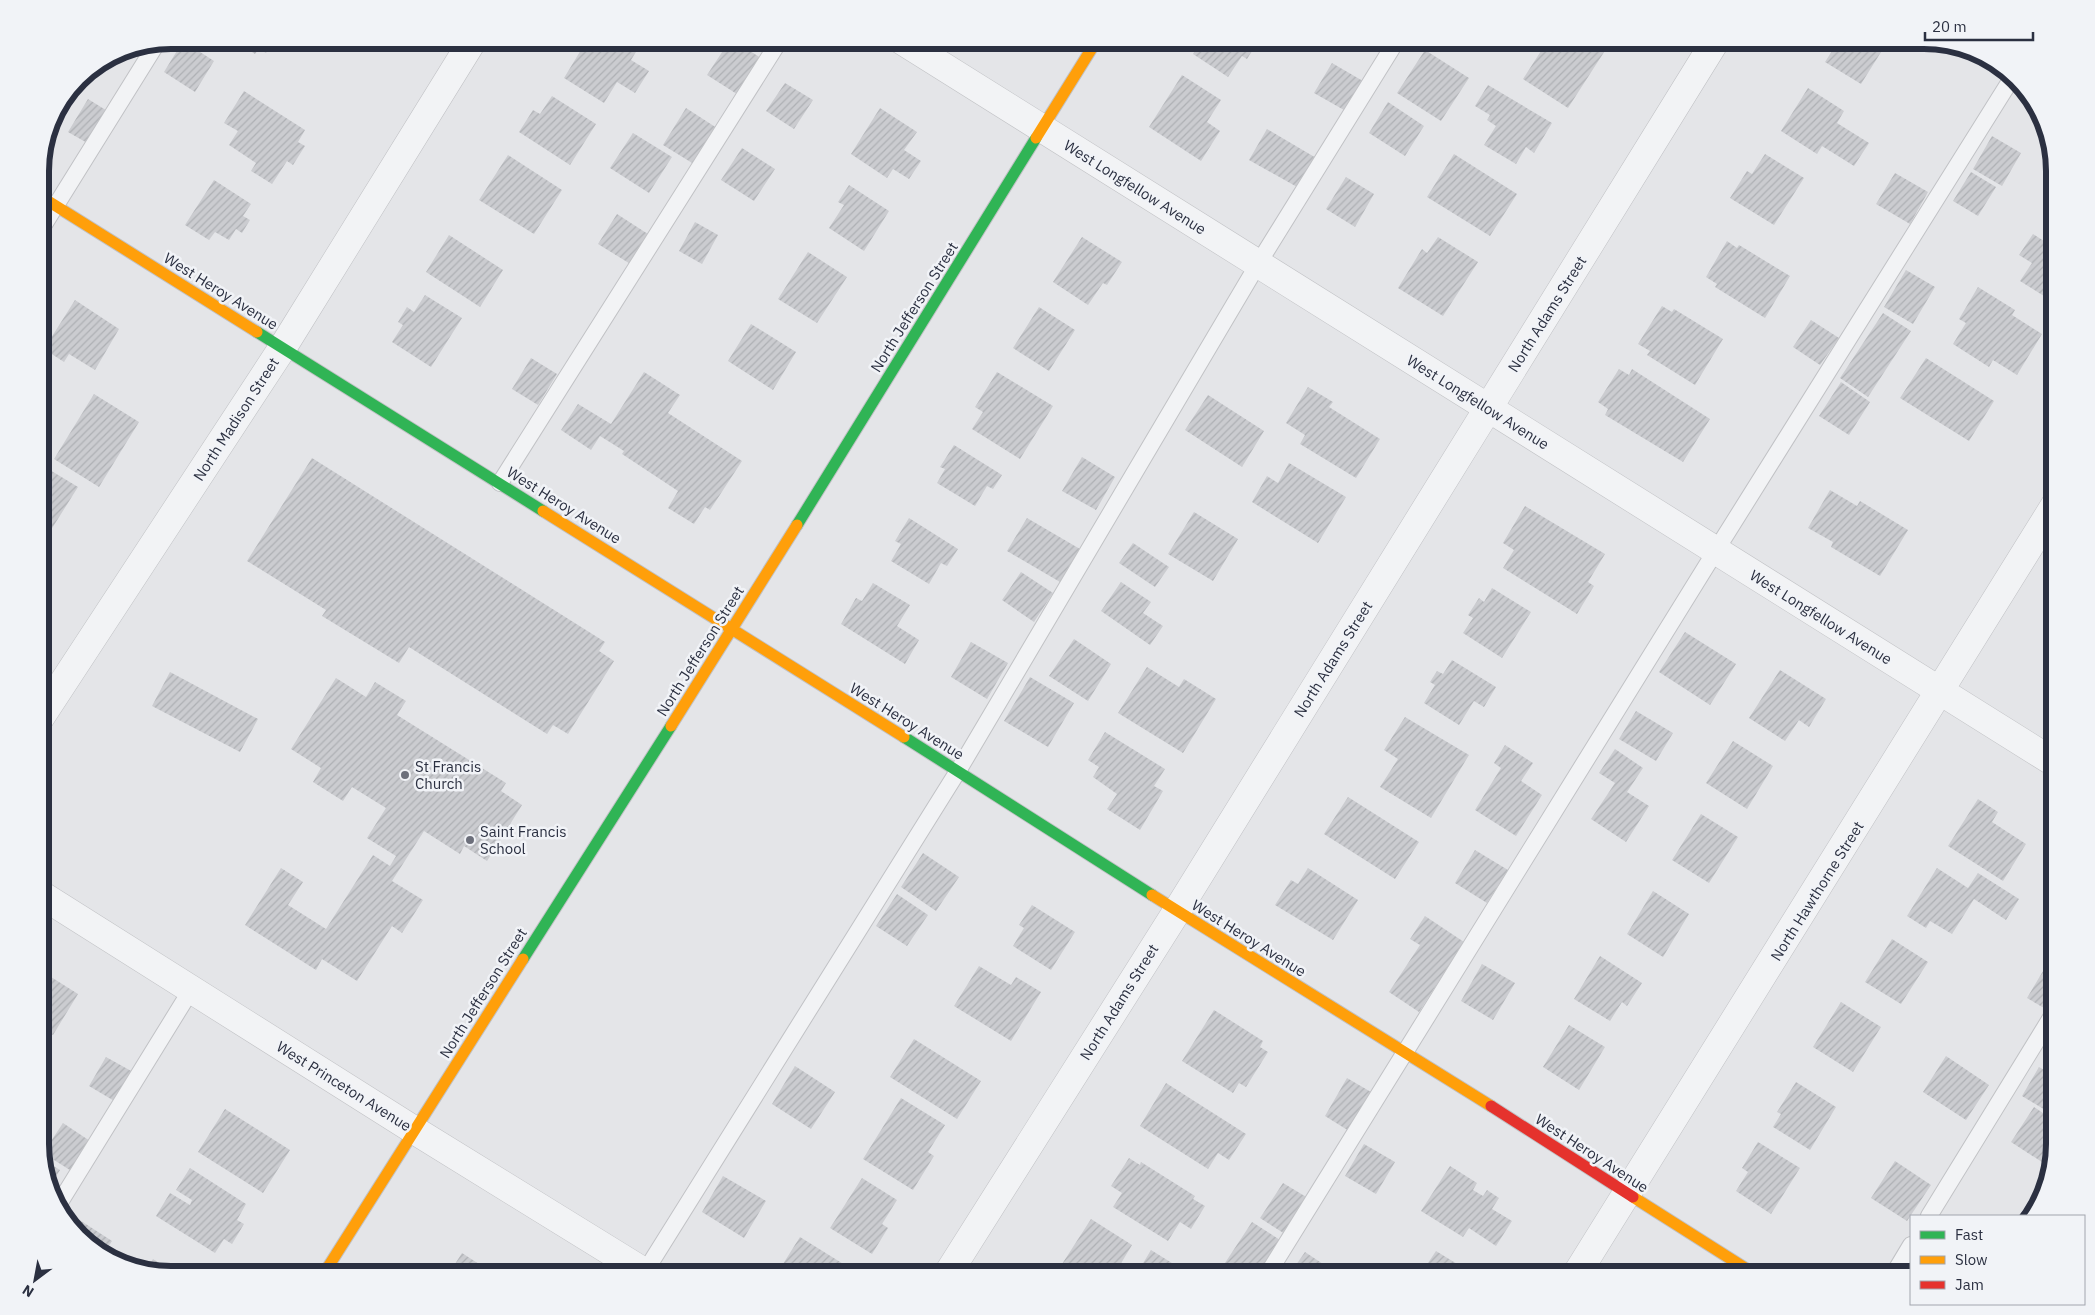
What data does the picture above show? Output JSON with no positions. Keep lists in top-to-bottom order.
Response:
{
  "streets": {
    "street": [
      "West Longfellow Avenue",
      "West Heroy Avenue",
      "North Jefferson Street",
      "North Adams Street",
      "North Madison Street",
      "North Hawthorne Street",
      "West Princeton Avenue"
    ]
  },
  "crossings": [
    ["West Longfellow Avenue", "North Jefferson Street"],
    ["West Longfellow Avenue", "North Adams Street"],
    ["West Longfellow Avenue", "North Hawthorne Street"],
    ["West Heroy Avenue", "North Jefferson Street"],
    ["West Heroy Avenue", "North Adams Street"],
    ["West Heroy Avenue", "North Madison Street"],
    ["West Heroy Avenue", "North Hawthorne Street"],
    ["North Jefferson Street", "West Princeton Avenue"]
  ],
  "places": ["St Francis Church", "Saint Francis School"],
  "legend": ["Fast", "Slow", "Jam"],
  "scale_bar": "20 m",
  "north": "bottom left"
}
